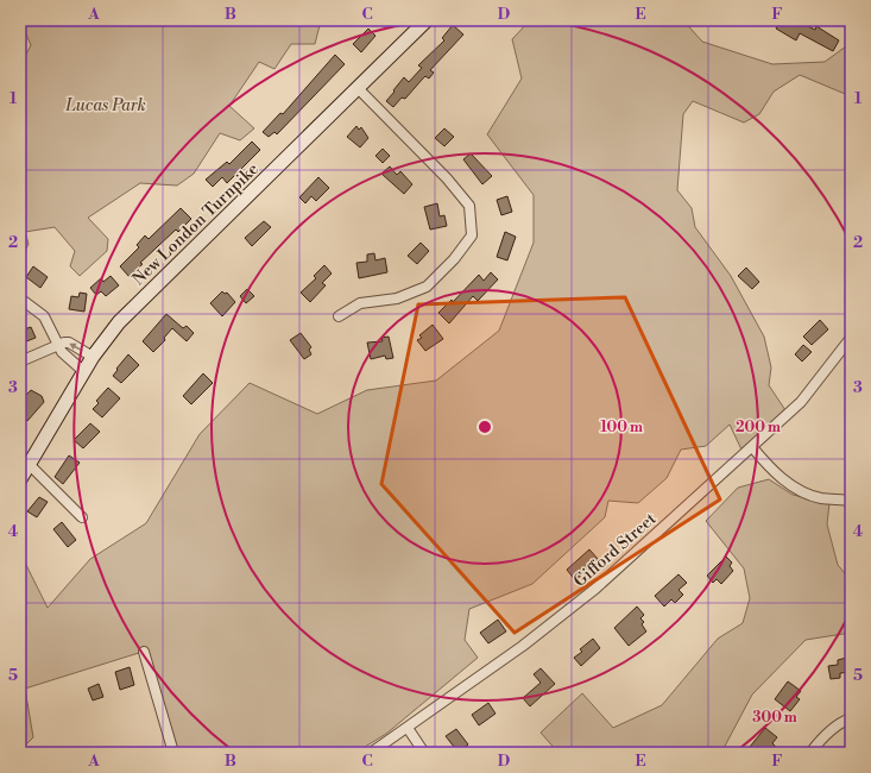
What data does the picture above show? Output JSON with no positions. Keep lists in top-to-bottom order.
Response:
{
  "streets": {
    "main road": ["New London Turnpike"],
    "street": ["Gifford Street"]
  },
  "parks": ["Lucas Park"],
  "grid": {
    "columns": [
      "A",
      "B",
      "C",
      "D",
      "E",
      "F"
    ],
    "rows": [
      "1",
      "2",
      "3",
      "4",
      "5"
    ]
  },
  "rings": ["100 m", "200 m", "300 m"]
}
